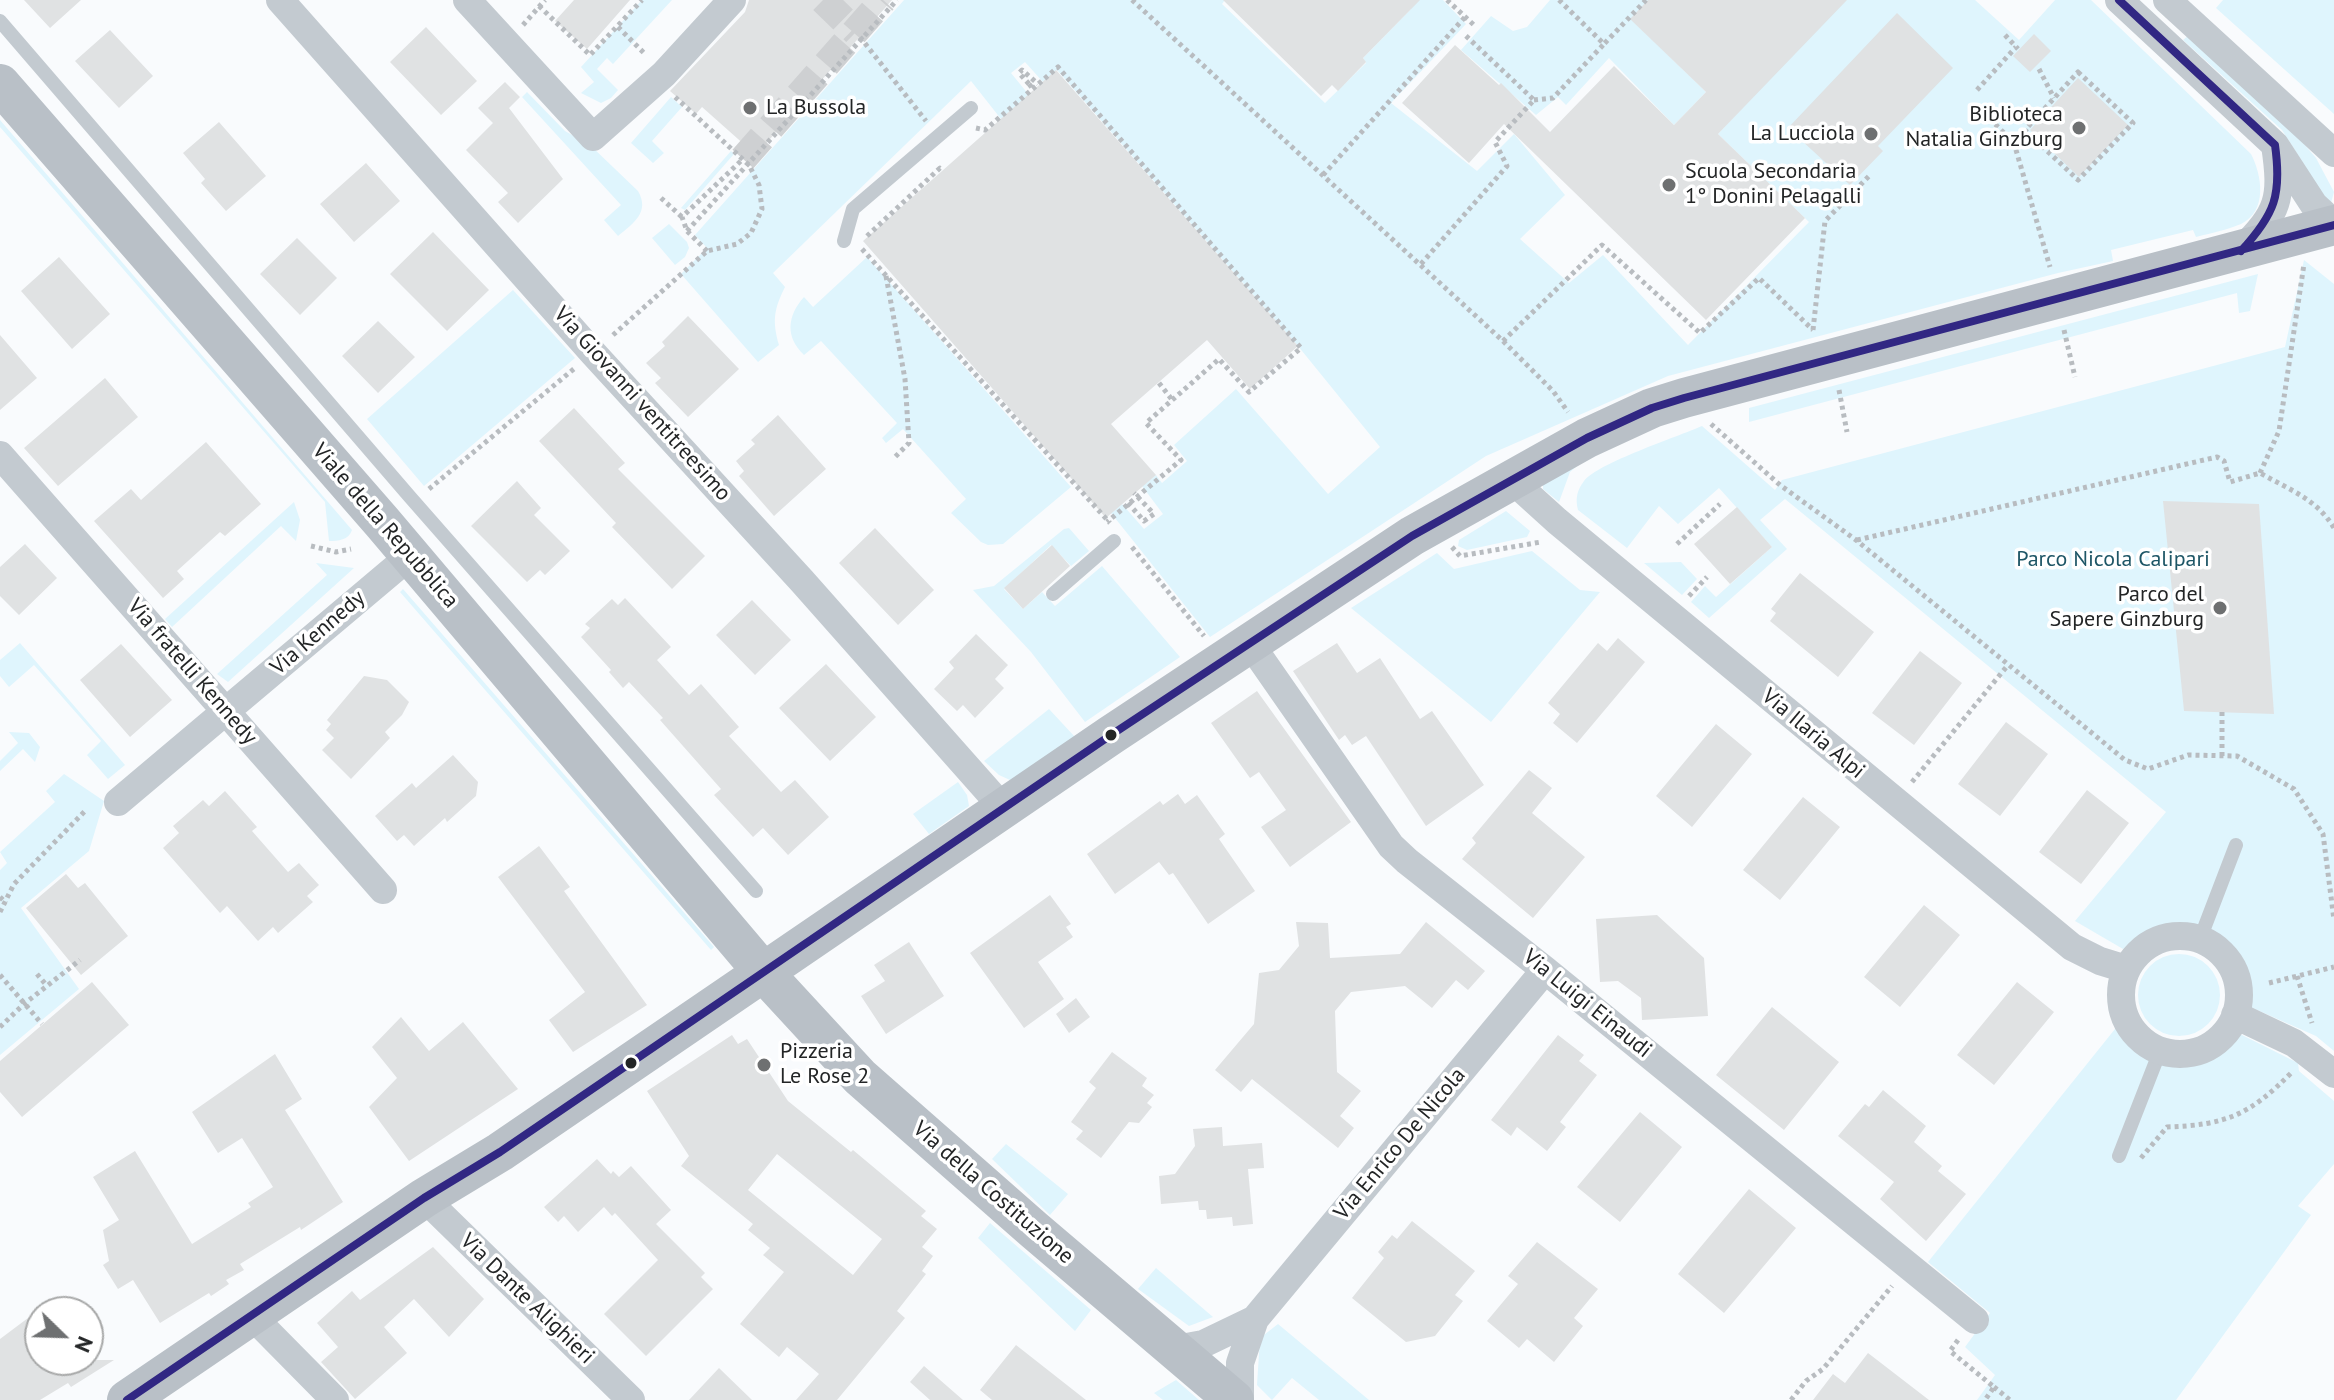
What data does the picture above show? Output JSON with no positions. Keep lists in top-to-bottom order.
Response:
{
  "streets": {
    "street": [
      "Via Giovanni ventitreesimo",
      "Viale della Repubblica",
      "Via Kennedy",
      "Via fratelli Kennedy",
      "Via Ilaria Alpi",
      "Via Luigi Einaudi",
      "Via Enrico De Nicola",
      "Via della Costituzione",
      "Via Dante Alighieri"
    ]
  },
  "crossings": [
    ["Viale della Repubblica", "Via Kennedy"],
    ["Viale della Repubblica", "Via della Costituzione"],
    ["Via Kennedy", "Via fratelli Kennedy"],
    ["Via Luigi Einaudi", "Via Enrico De Nicola"],
    ["Via Enrico De Nicola", "Via della Costituzione"]
  ],
  "parks": ["Parco Nicola Calipari"],
  "places": [
    "La Bussola",
    "Biblioteca Natalia Ginzburg",
    "La Lucciola",
    "Scuola Secondaria 1° Donini Pelagalli",
    "Parco del Sapere Ginzburg",
    "Pizzeria Le Rose 2"
  ],
  "north": "bottom right"
}
